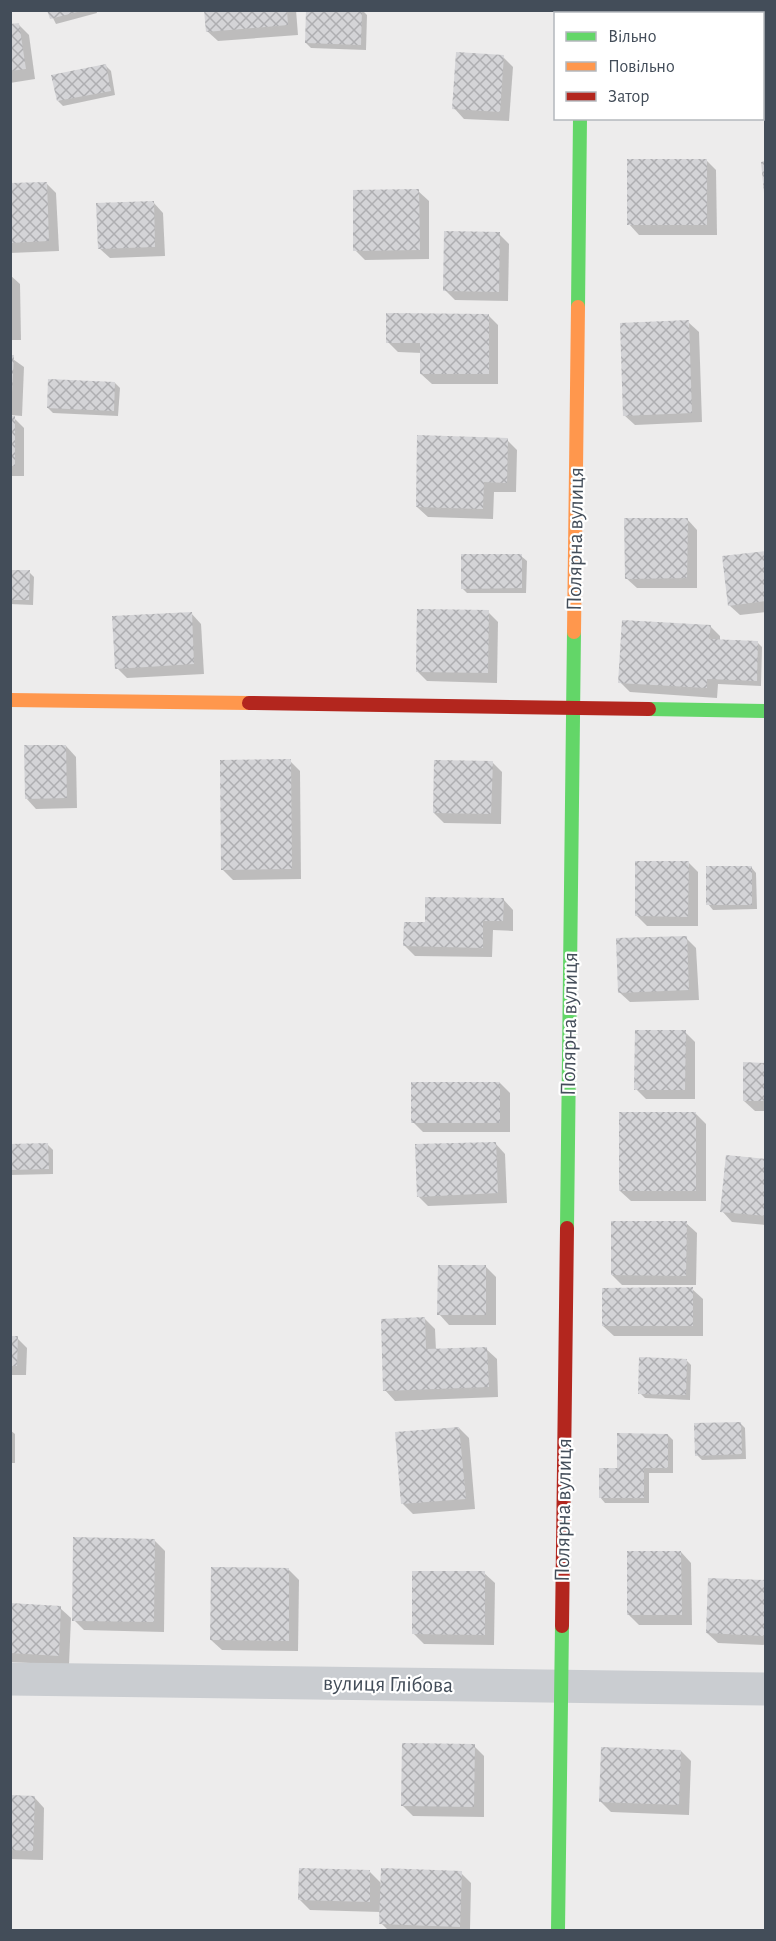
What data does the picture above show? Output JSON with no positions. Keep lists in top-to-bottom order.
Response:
{
  "streets": {
    "street": ["Полярна вулиця", "вулиця Глібова"]
  },
  "crossings": [
    ["Полярна вулиця", "вулиця Глібова"]
  ],
  "legend": ["Вільно", "Повільно", "Затор"]
}
